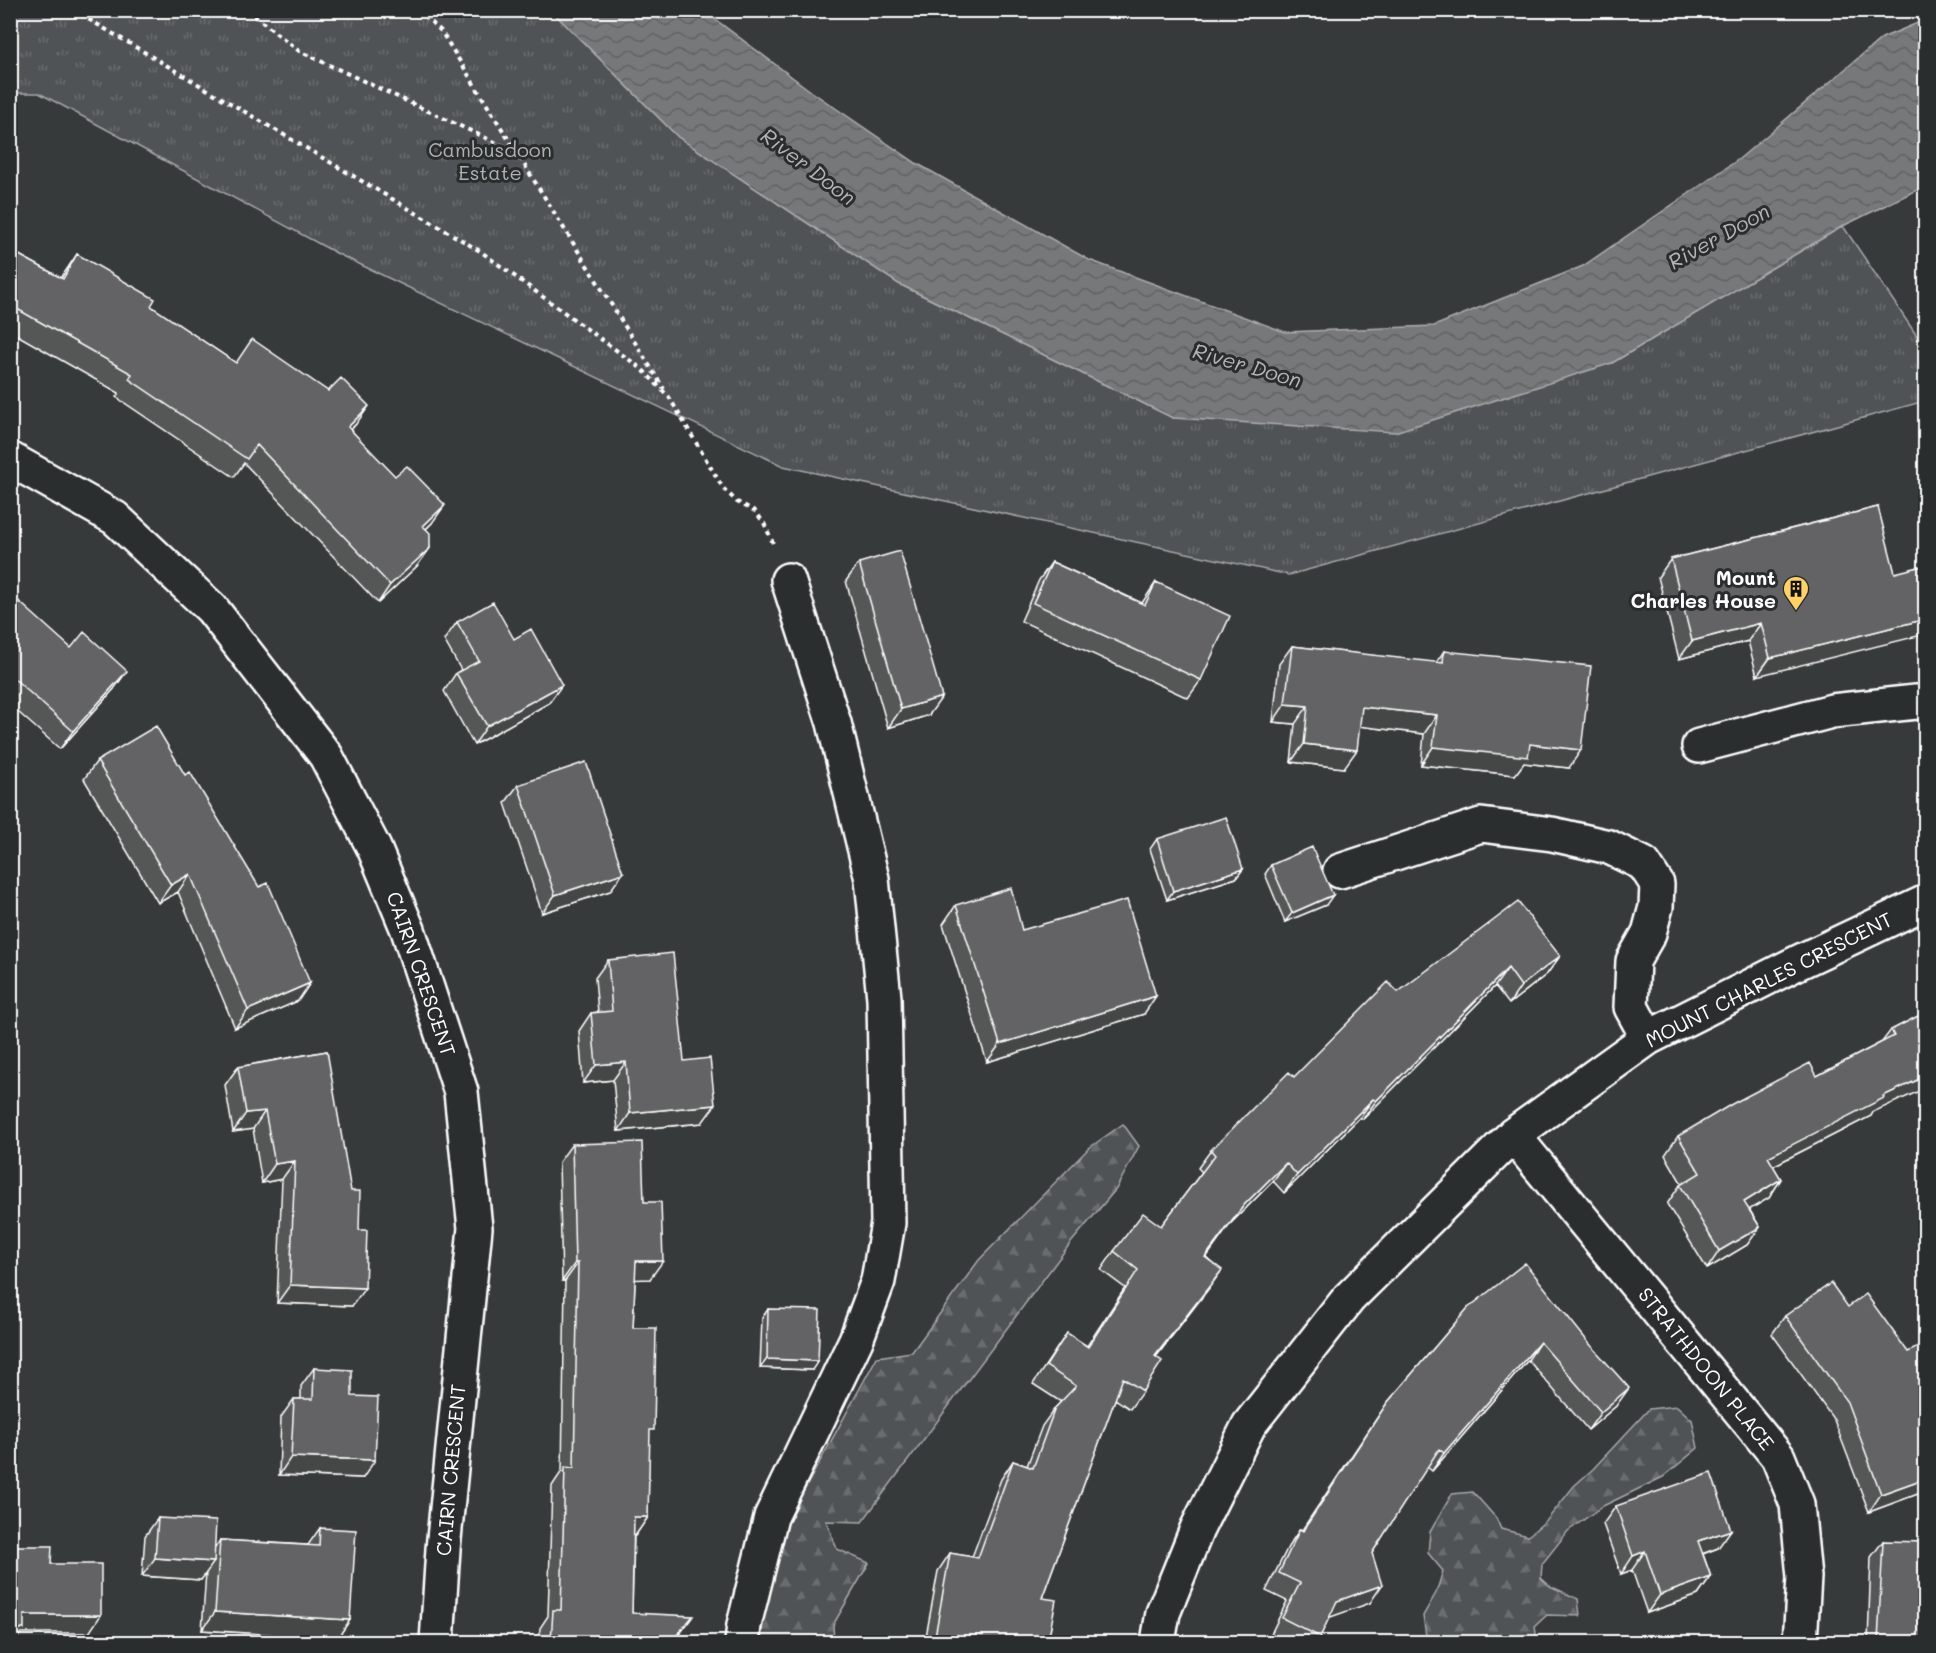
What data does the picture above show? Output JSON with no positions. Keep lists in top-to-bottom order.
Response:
{
  "streets": {
    "street": ["CAIRN CRESCENT", "MOUNT CHARLES CRESCENT", "STRATHDOON PLACE"]
  },
  "crossings": [
    ["MOUNT CHARLES CRESCENT", "STRATHDOON PLACE"]
  ],
  "water": ["River Doon"],
  "parks": ["Cambusdoon Estate"],
  "places": {
    "building": ["Mount Charles House"]
  }
}
